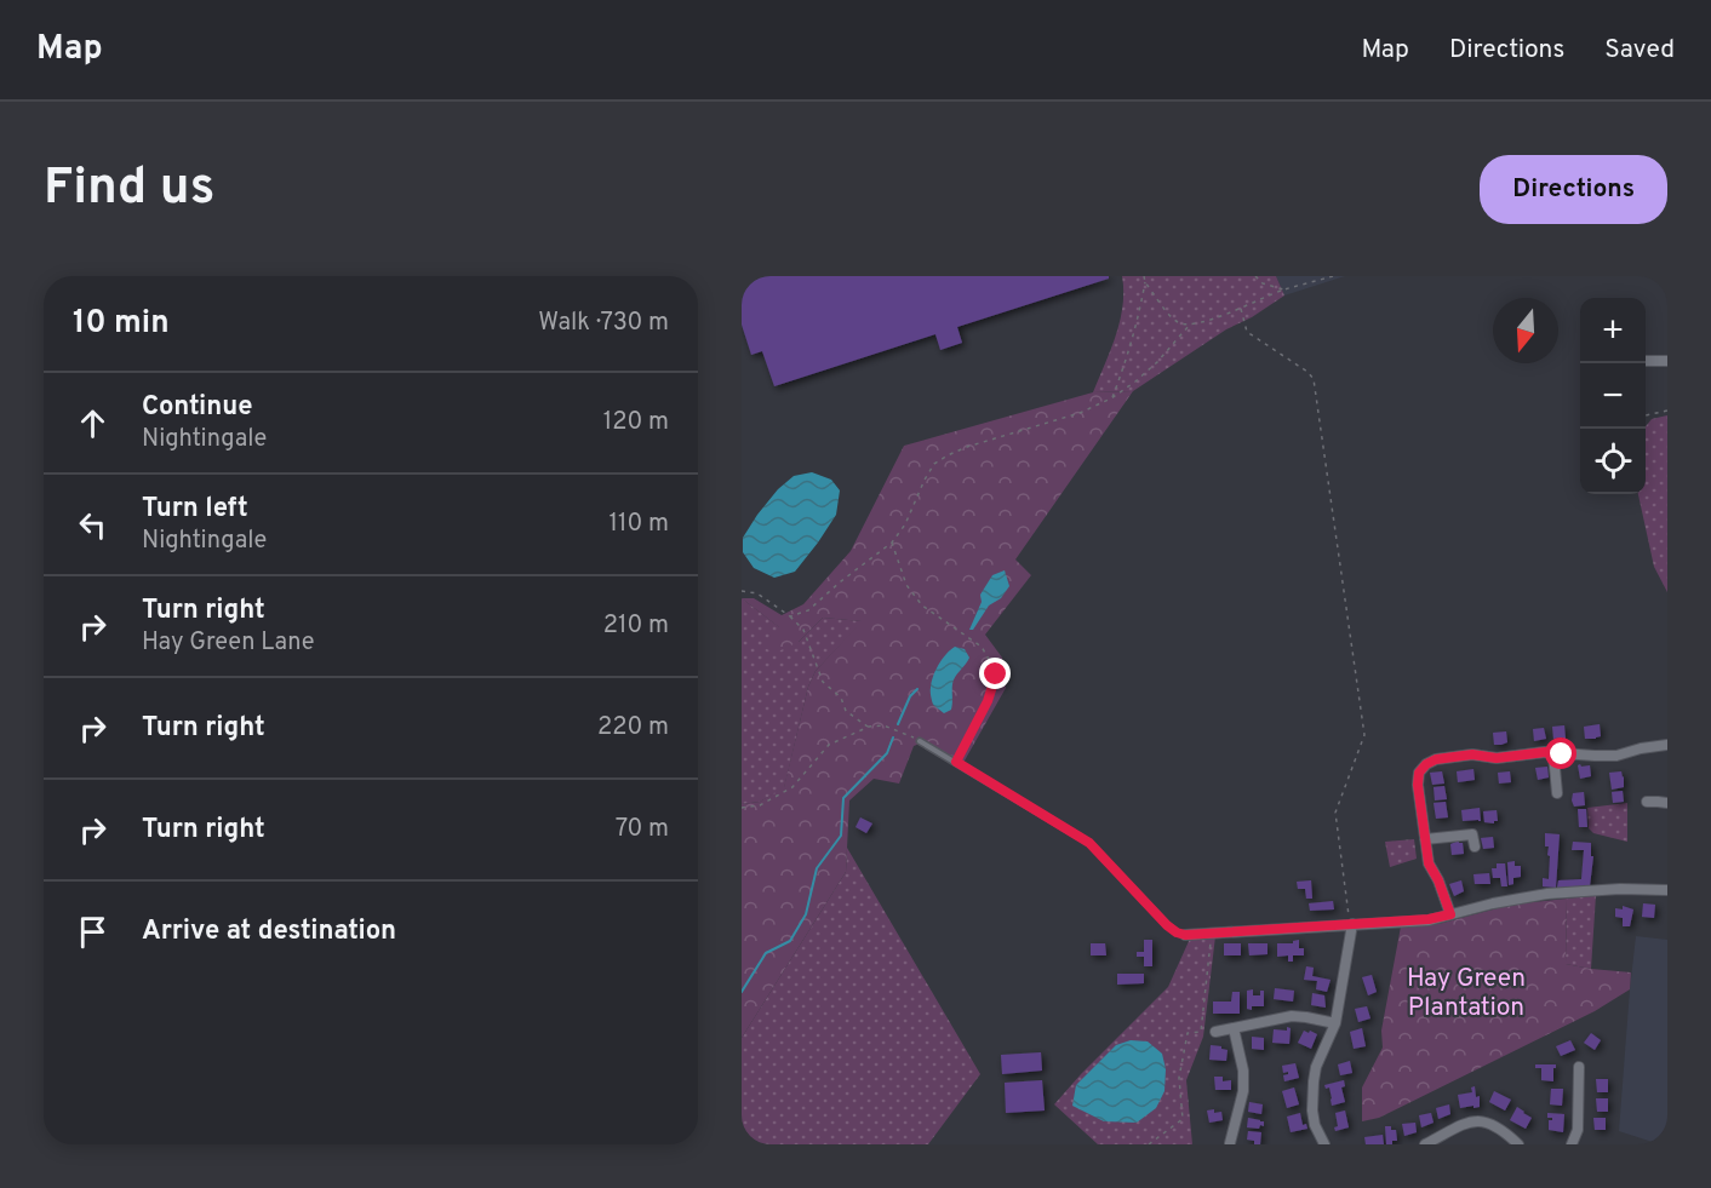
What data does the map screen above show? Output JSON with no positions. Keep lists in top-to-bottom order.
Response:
{
  "parks": ["Hay Green Plantation"],
  "north": "bottom",
  "page": {
    "header": "Map",
    "nav": ["Map", "Directions", "Saved"],
    "buttons": "Directions",
    "title": "Find us",
    "heading": ["10 min", "Walk · 730 m"],
    "map_buttons": ["+", "−"],
    "list": [
      ["Continue", "Nightingale", "120 m"],
      ["Turn left", "Nightingale", "110 m"],
      ["Turn right", "Hay Green Lane", "210 m"],
      ["Turn right", "220 m"],
      ["Turn right", "70 m"],
      "Arrive at destination"
    ]
  }
}
